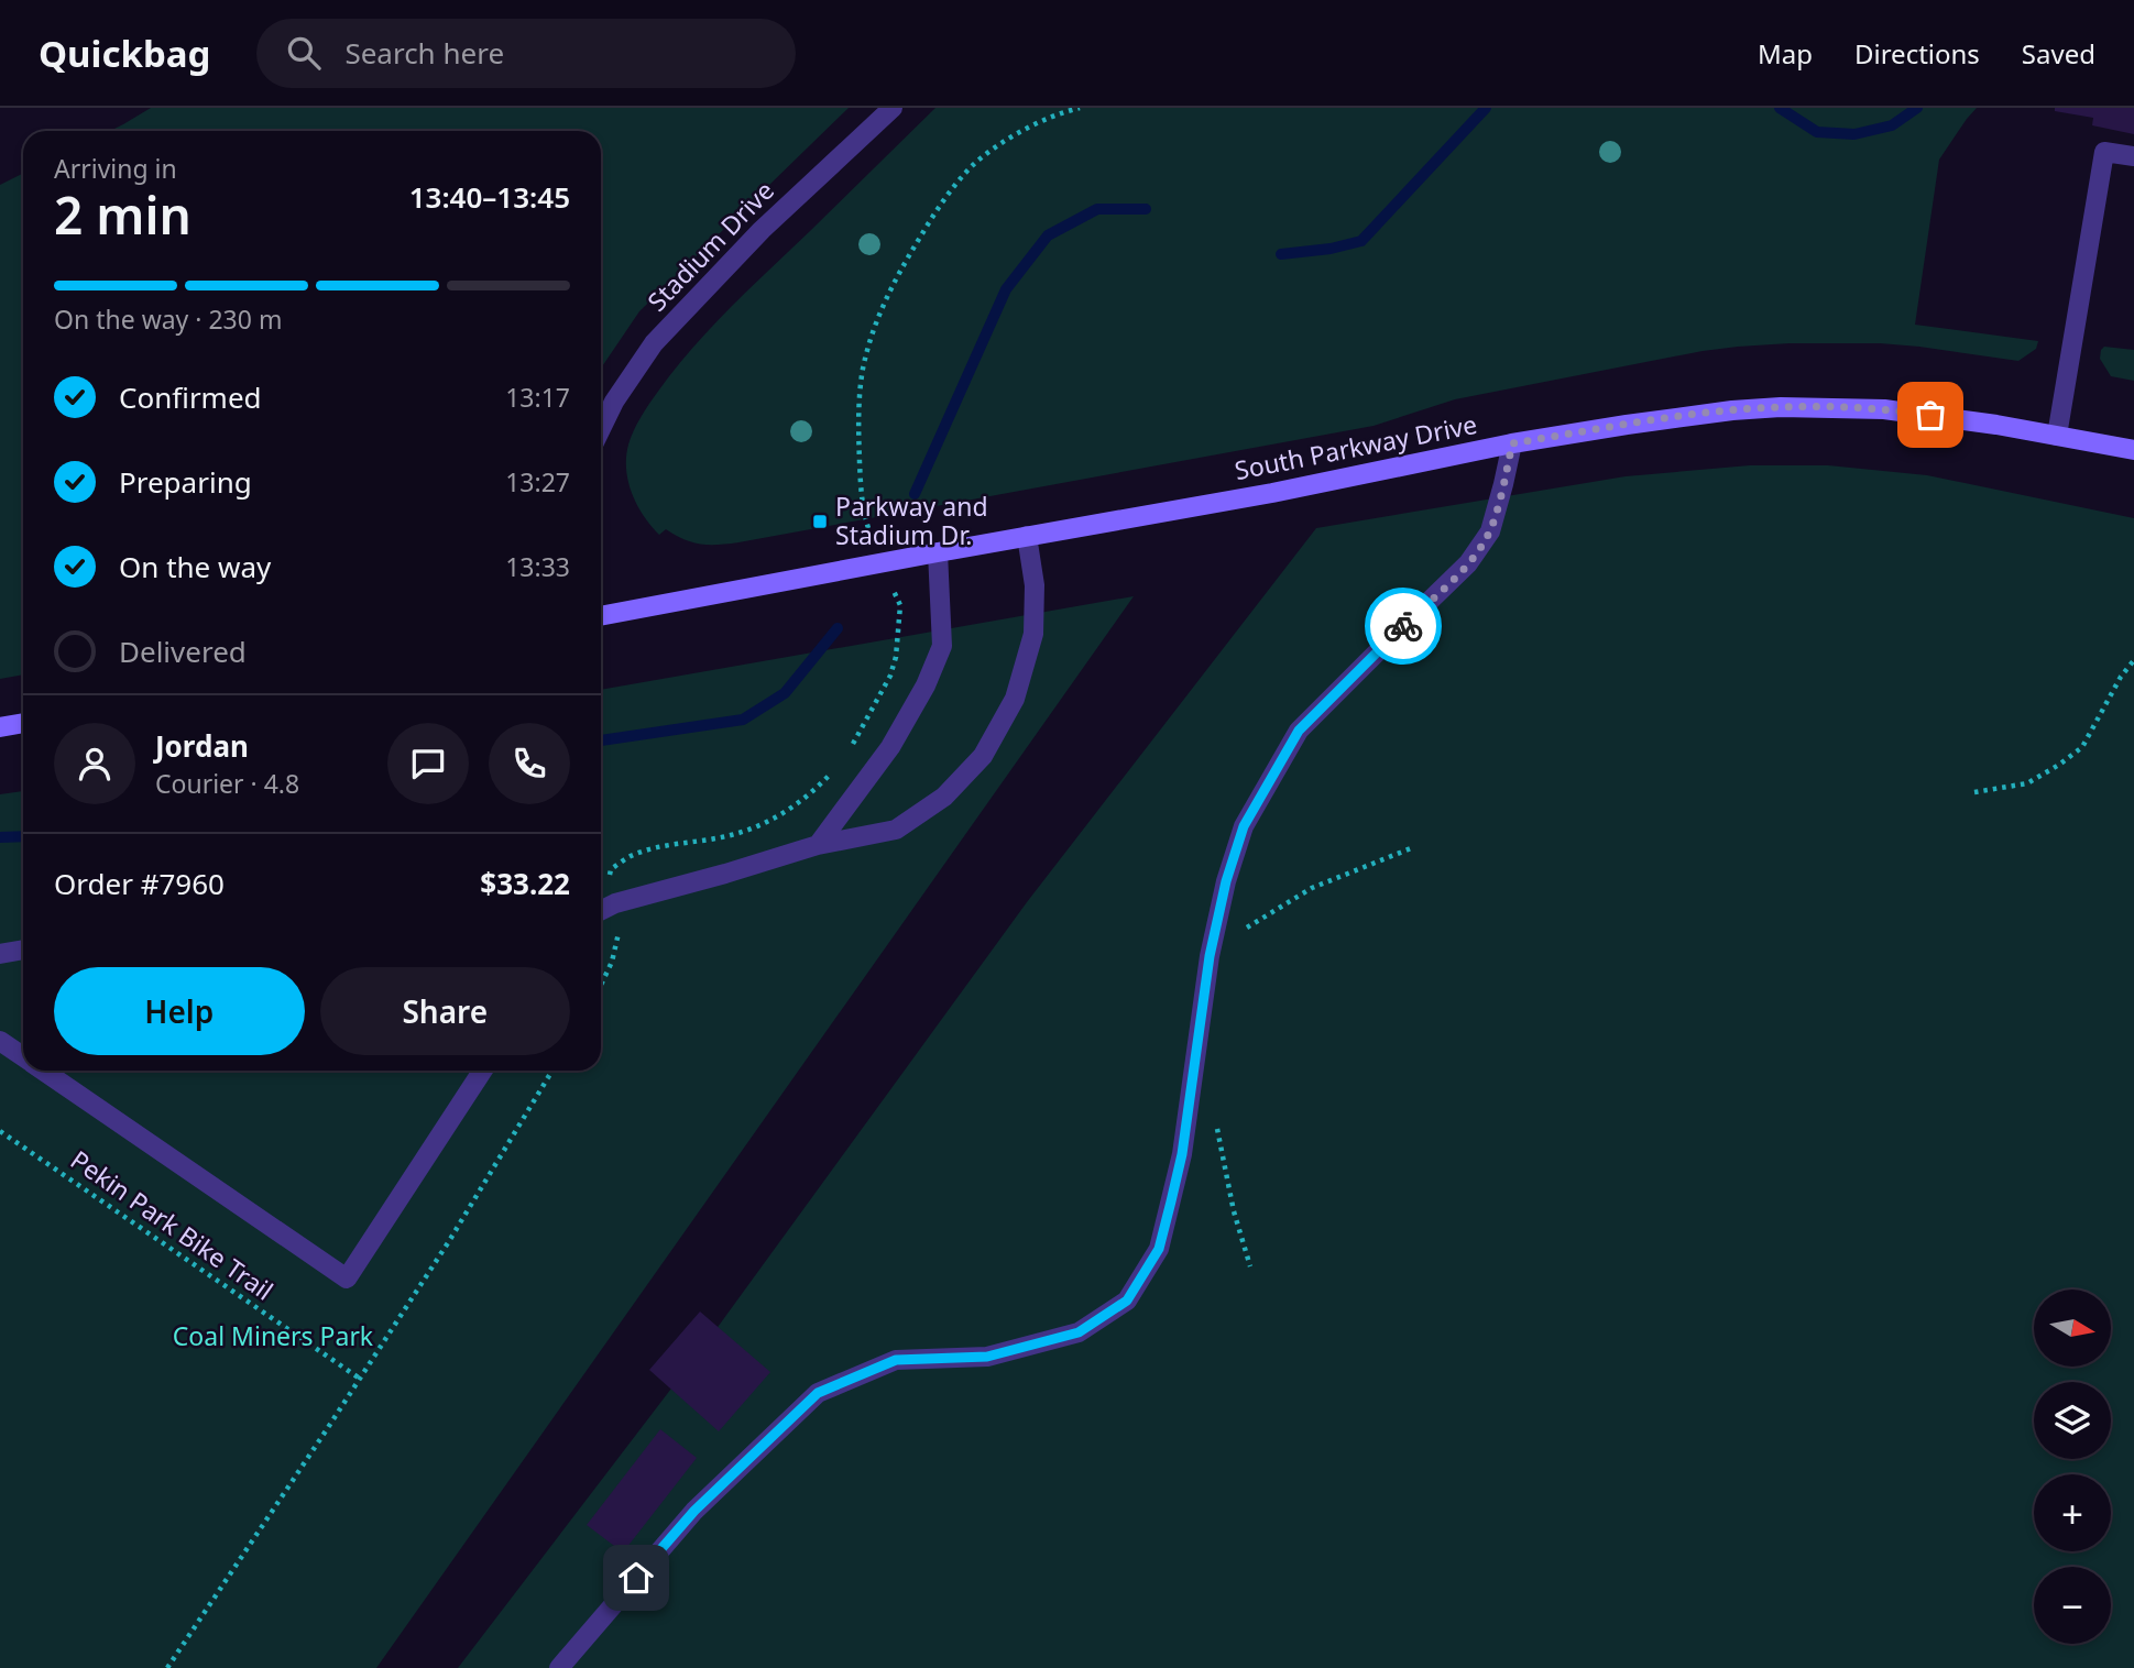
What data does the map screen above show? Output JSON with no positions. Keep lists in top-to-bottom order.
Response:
{
  "streets": {
    "main road": ["South Parkway Drive"],
    "street": ["Stadium Drive"],
    "path": ["Pekin Park Bike Trail"]
  },
  "parks": ["Coal Miners Park"],
  "places": {
    "transit": ["Parkway and Stadium Dr."]
  },
  "north": "right",
  "page": {
    "header": "Quickbag",
    "search": "Search here",
    "nav": ["Map", "Directions", "Saved"],
    "heading": ["2 min", "Arriving in", "13:40–13:45"],
    "panel": [
      "Jordan",
      "Courier · 4.8",
      "Order #7960",
      "$33.22"
    ],
    "bar": "On the way · 230 m",
    "list": [
      ["Confirmed", "13:17"],
      ["Preparing", "13:27"],
      ["On the way", "13:33"],
      "Delivered"
    ],
    "buttons": ["Help", "Share"],
    "map_buttons": ["+", "−"]
  }
}
